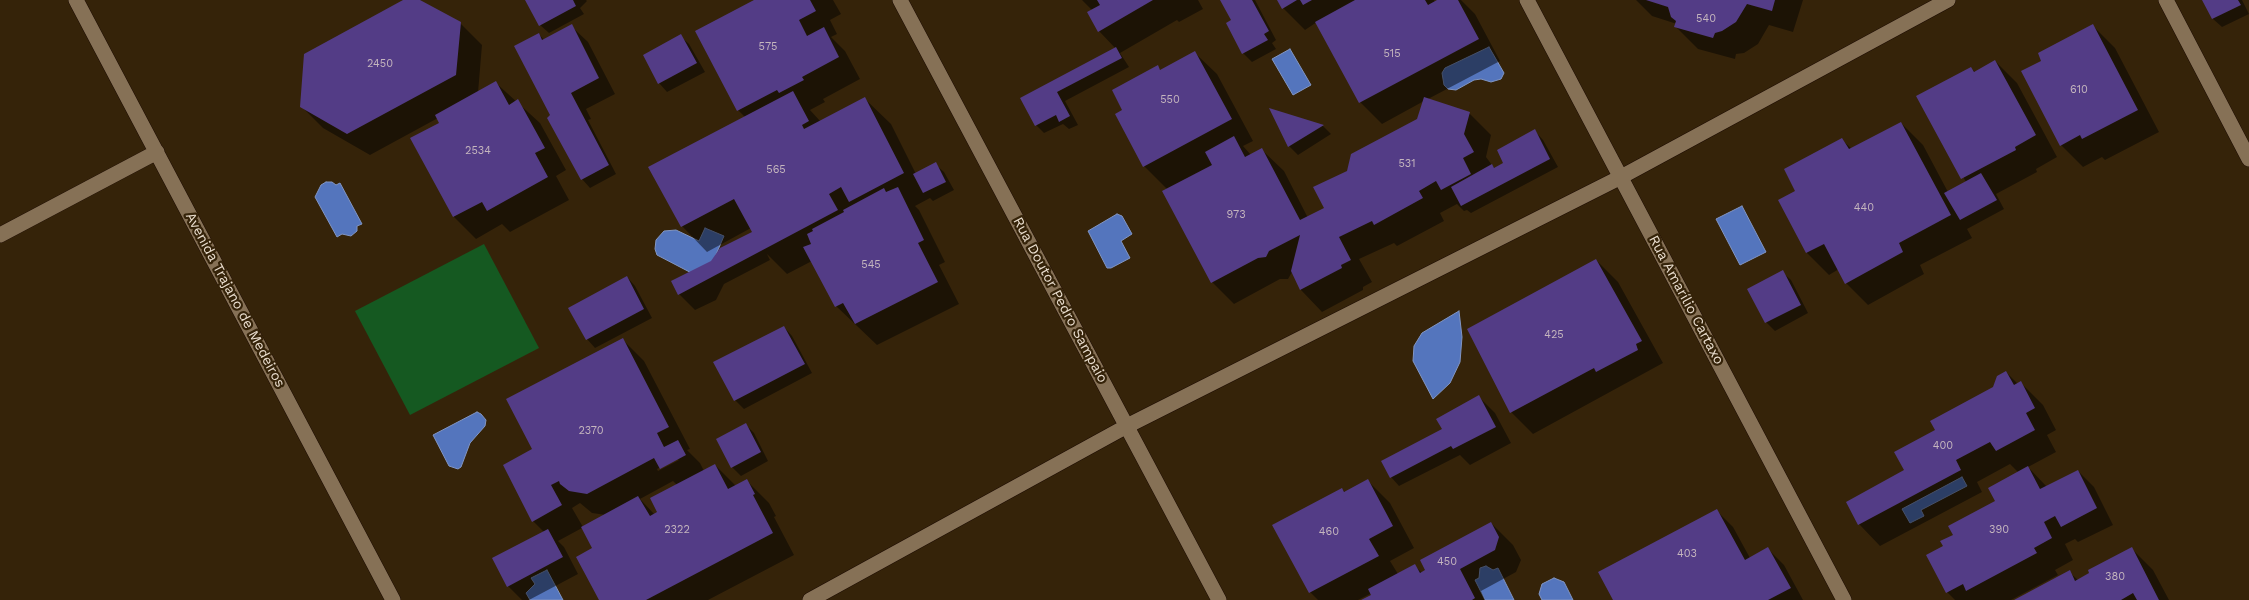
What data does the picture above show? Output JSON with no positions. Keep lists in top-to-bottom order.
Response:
{
  "streets": {
    "street": ["Avenida Trajano de Medeiros", "Rua Doutor Pedro Sampaio", "Rua Amarílio Cartaxo"]
  },
  "house_numbers": [
    "540",
    "575",
    "515",
    "2450",
    "610",
    "550",
    "2534",
    "531",
    "565",
    "440",
    "973",
    "545",
    "425",
    "2370",
    "400",
    "2322",
    "390",
    "460",
    "403",
    "450",
    "380"
  ]
}
